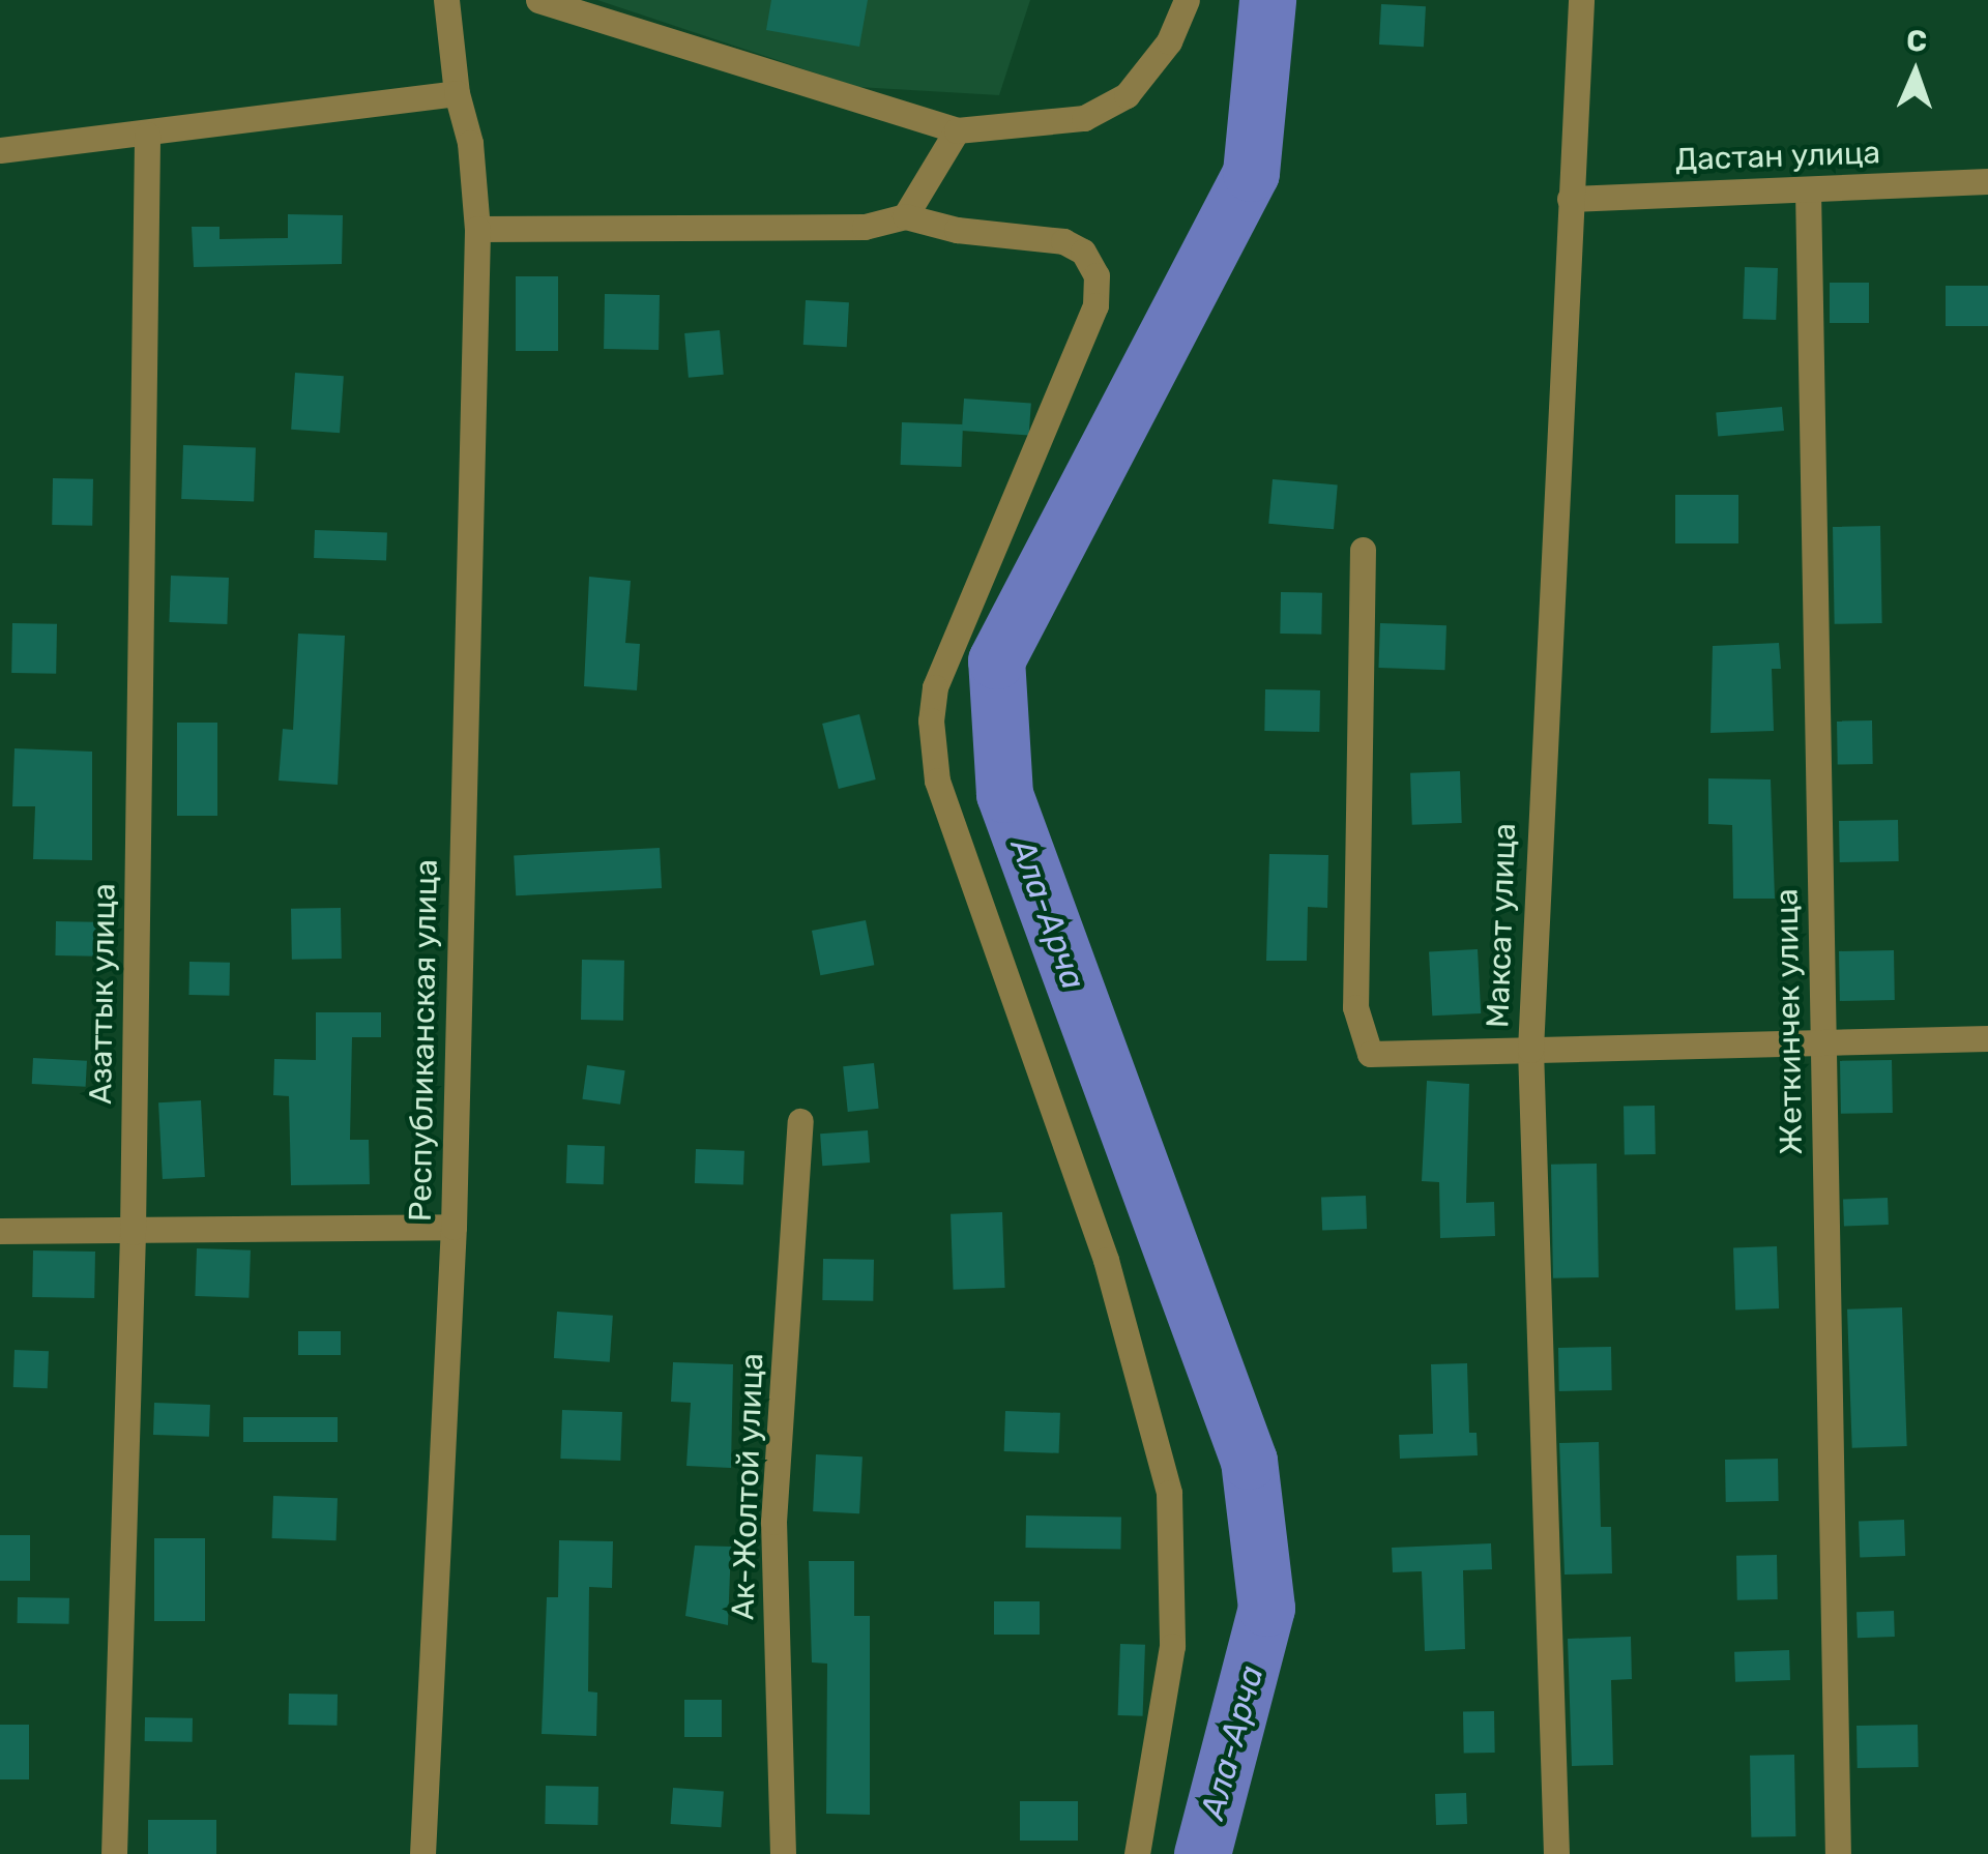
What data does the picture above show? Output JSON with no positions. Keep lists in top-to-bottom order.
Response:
{
  "streets": {
    "street": [
      "Дастан улица",
      "Максат улица",
      "Азаттык улица",
      "Жеткинчек улица",
      "Республиканская улица",
      "Ак-Жолтой улица"
    ]
  },
  "crossings": [
    ["Дастан улица", "Максат улица"],
    ["Дастан улица", "Жеткинчек улица"]
  ],
  "water": ["Ала-Арча"],
  "north": "top"
}
